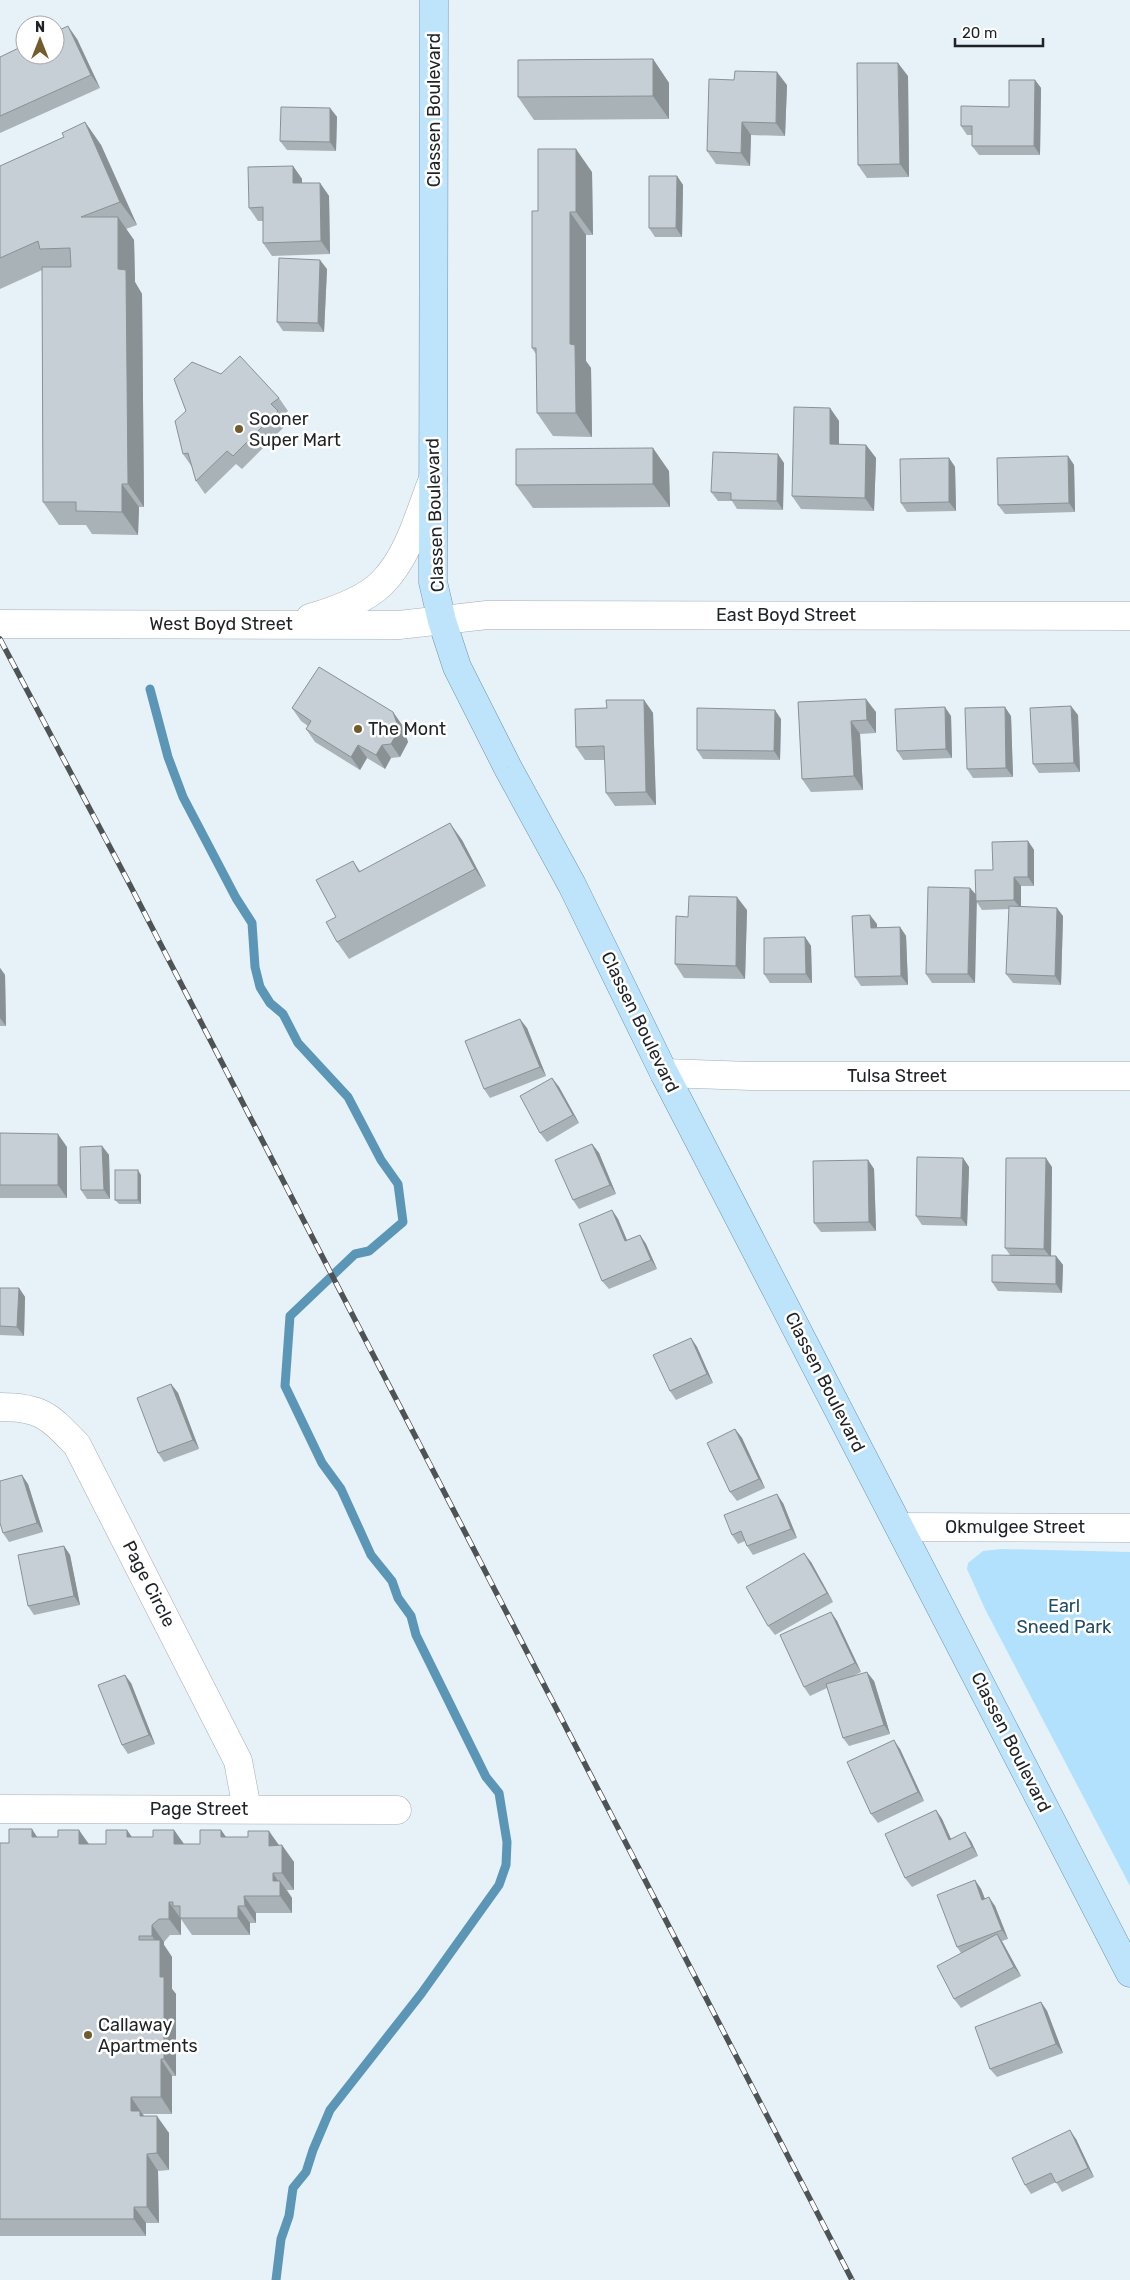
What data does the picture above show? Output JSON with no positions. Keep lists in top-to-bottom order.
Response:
{
  "streets": {
    "main road": ["Classen Boulevard"],
    "street": [
      "East Boyd Street",
      "West Boyd Street",
      "Tulsa Street",
      "Okmulgee Street",
      "Page Circle",
      "Page Street"
    ]
  },
  "crossings": [
    ["Classen Boulevard", "East Boyd Street"],
    ["Classen Boulevard", "West Boyd Street"],
    ["Classen Boulevard", "Tulsa Street"],
    ["Classen Boulevard", "Okmulgee Street"],
    ["East Boyd Street", "West Boyd Street"],
    ["Page Circle", "Page Street"]
  ],
  "parks": ["Earl Sneed Park"],
  "places": ["Sooner Super Mart", "The Mont", "Callaway Apartments"],
  "scale_bar": "20 m",
  "north": "top"
}
